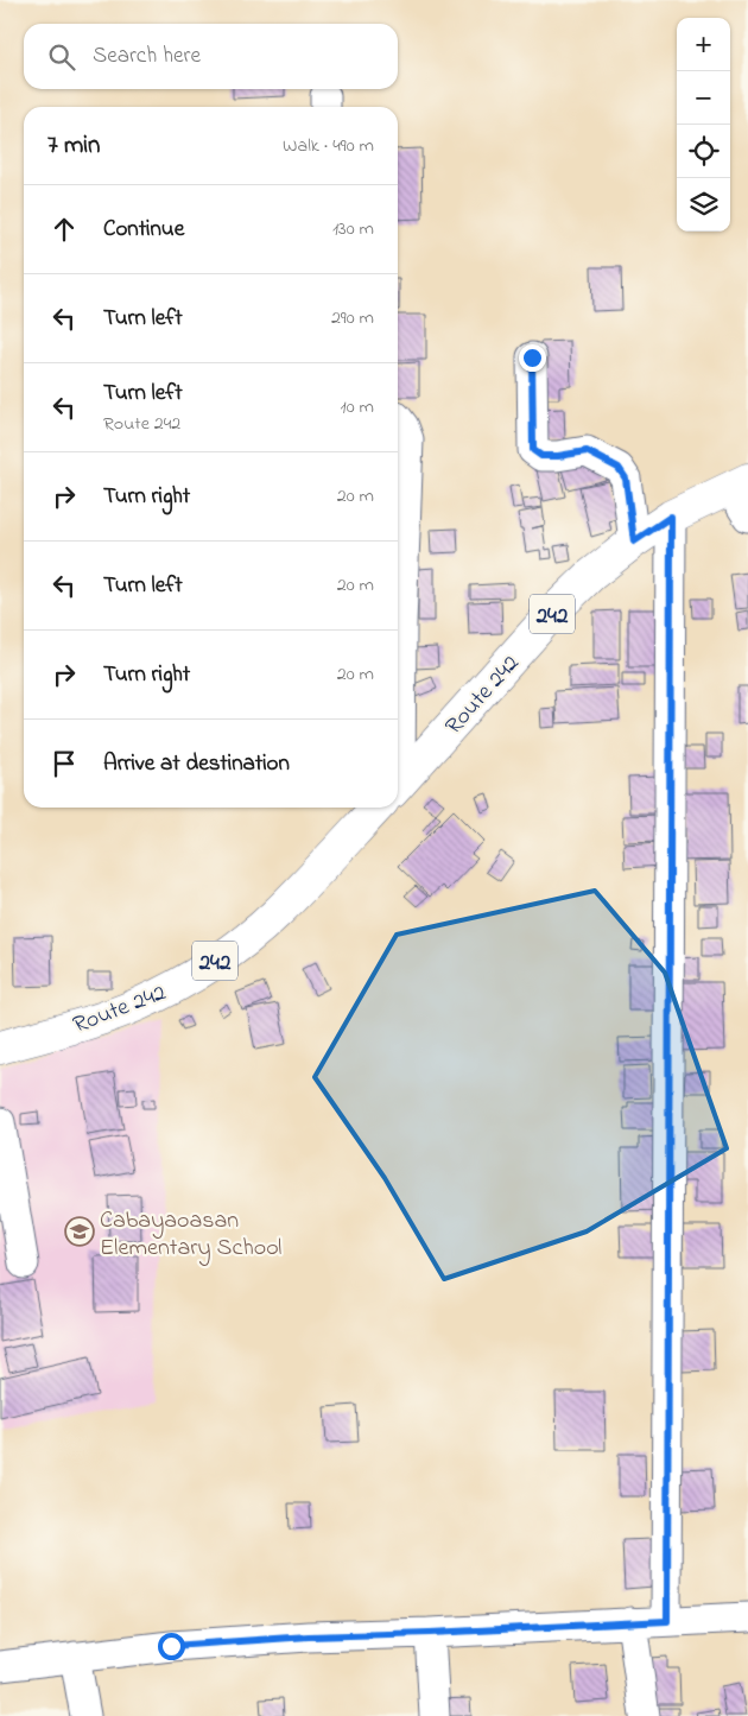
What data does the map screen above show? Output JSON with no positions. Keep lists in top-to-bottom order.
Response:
{
  "streets": {
    "main road": ["242", "Route 242"]
  },
  "places": {
    "school or university": ["Cabayaoasan Elementary School"]
  },
  "page": {
    "map_buttons": ["+", "−"],
    "search": "Search here",
    "heading": ["7 min", "Walk · 490 m"],
    "list": [
      ["Continue", "130 m"],
      ["Turn left", "290 m"],
      ["Turn left", "Route 242", "10 m"],
      ["Turn right", "20 m"],
      ["Turn left", "20 m"],
      ["Turn right", "20 m"],
      "Arrive at destination"
    ]
  }
}
